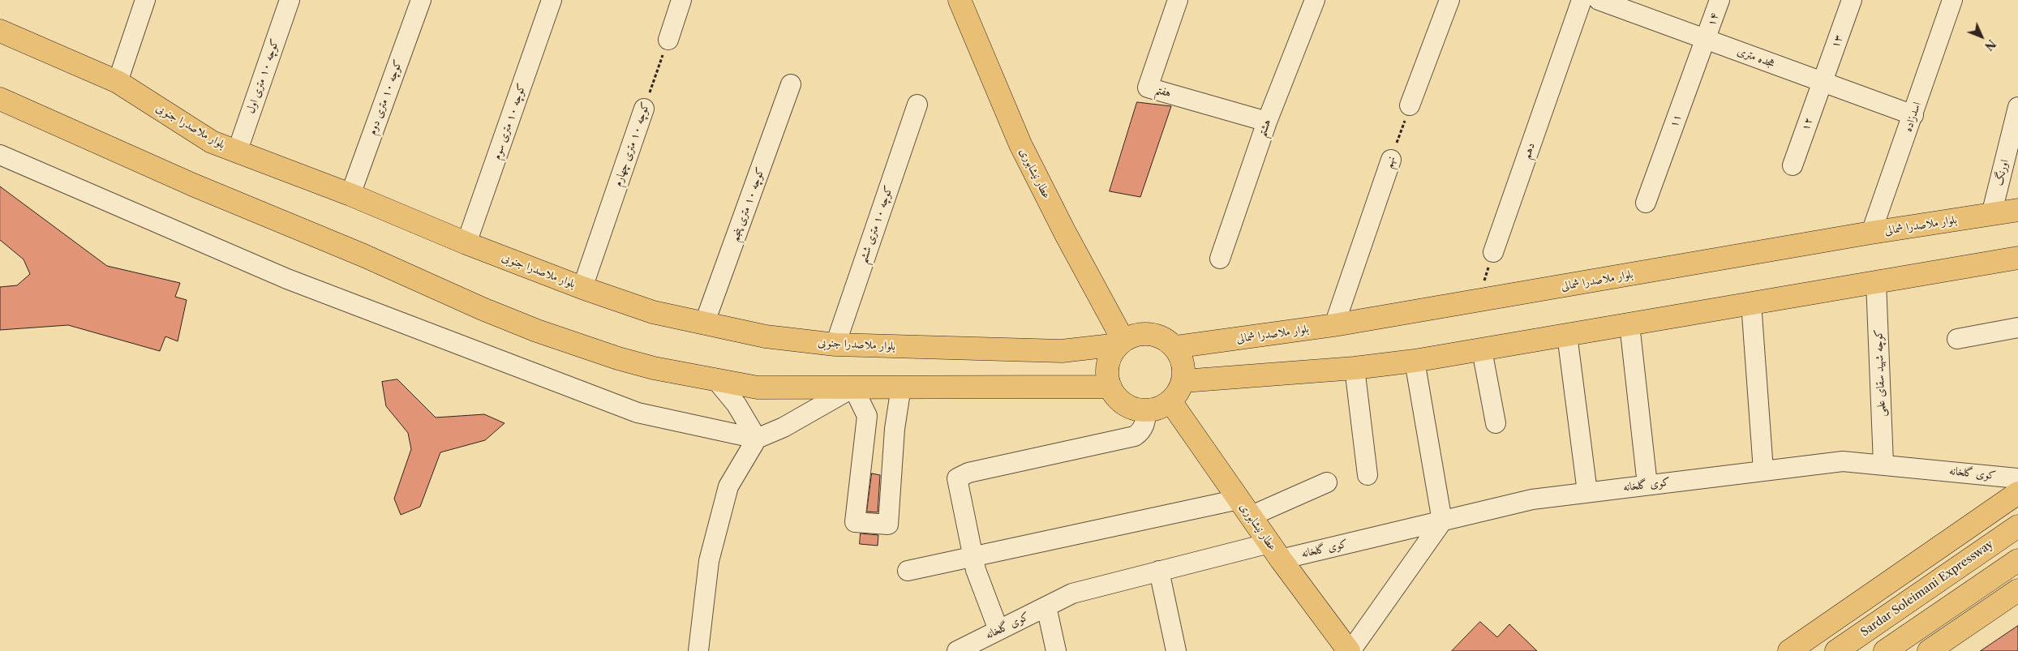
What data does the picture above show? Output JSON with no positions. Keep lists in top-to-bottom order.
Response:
{
  "streets": {
    "main road": [
      "بلوار ملاصدرا جنوبی",
      "عطار نیشابوری",
      "بلوار ملاصدرا شمالی",
      "Sardar Soleimani Expressway"
    ],
    "street": [
      "۱۴",
      "۱۳",
      "هجده متری",
      "کوچه ۱۰ متری اول",
      "هفتم",
      "کوچه ۱۰ متری دوم",
      "اسدزاده",
      "۱۱",
      "کوچه ۱۰ متری سوم",
      "۱۲",
      "هشتم",
      "کوچه ۱۰ متری چهارم",
      "دهم",
      "نهم",
      "اورنگ",
      "کوچه ۱۰ متری پنجم",
      "کوچه ۱۰ متری ششم",
      "کوچه شهید سقای علمی",
      "کوی گلخانه"
    ]
  },
  "crossings": [
    ["۱۴", "هجده متری"],
    ["۱۴", "۱۱"],
    ["۱۳", "هجده متری"],
    ["۱۳", "۱۲"],
    ["هجده متری", "اسدزاده"],
    ["هجده متری", "۱۱"],
    ["هجده متری", "۱۲"],
    ["کوچه ۱۰ متری اول", "بلوار ملاصدرا جنوبی"],
    ["هفتم", "هشتم"],
    ["کوچه ۱۰ متری دوم", "بلوار ملاصدرا جنوبی"],
    ["اسدزاده", "بلوار ملاصدرا شمالی"],
    ["کوچه ۱۰ متری سوم", "بلوار ملاصدرا جنوبی"],
    ["بلوار ملاصدرا جنوبی", "کوچه ۱۰ متری چهارم"],
    ["بلوار ملاصدرا جنوبی", "عطار نیشابوری"],
    ["بلوار ملاصدرا جنوبی", "کوچه ۱۰ متری پنجم"],
    ["بلوار ملاصدرا جنوبی", "کوچه ۱۰ متری ششم"],
    ["بلوار ملاصدرا جنوبی", "بلوار ملاصدرا شمالی"],
    ["نهم", "بلوار ملاصدرا شمالی"],
    ["اورنگ", "بلوار ملاصدرا شمالی"],
    ["عطار نیشابوری", "بلوار ملاصدرا شمالی"],
    ["عطار نیشابوری", "کوی گلخانه"],
    ["کوچه شهید سقای علمی", "کوی گلخانه"]
  ],
  "north": "bottom right"
}
